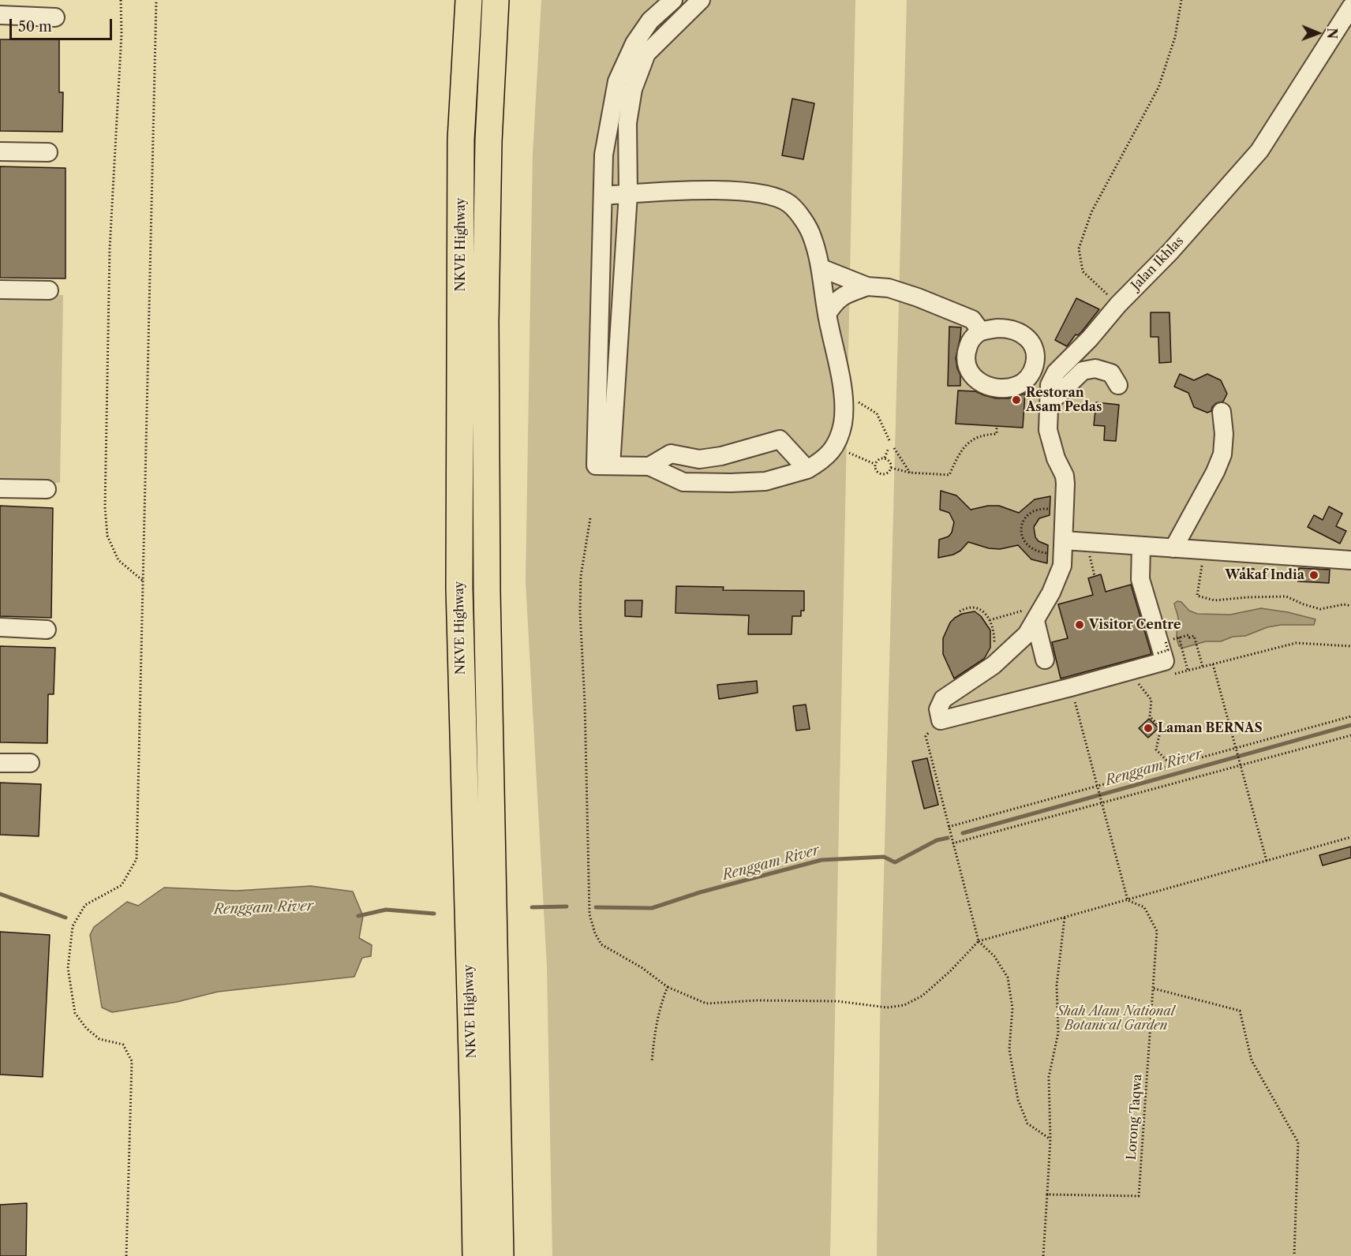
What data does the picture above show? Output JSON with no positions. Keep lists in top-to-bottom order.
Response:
{
  "streets": {
    "highway": ["NKVE Highway"],
    "street": ["Jalan Ikhlas"],
    "path": ["Lorong Taqwa"]
  },
  "water": ["Renggam River"],
  "parks": ["Shah Alam National Botanical Garden"],
  "places": [
    "Restoran Asam Pedas",
    "Wakaf India",
    "Visitor Centre",
    "Laman BERNAS"
  ],
  "scale_bar": "50 m",
  "north": "right"
}
